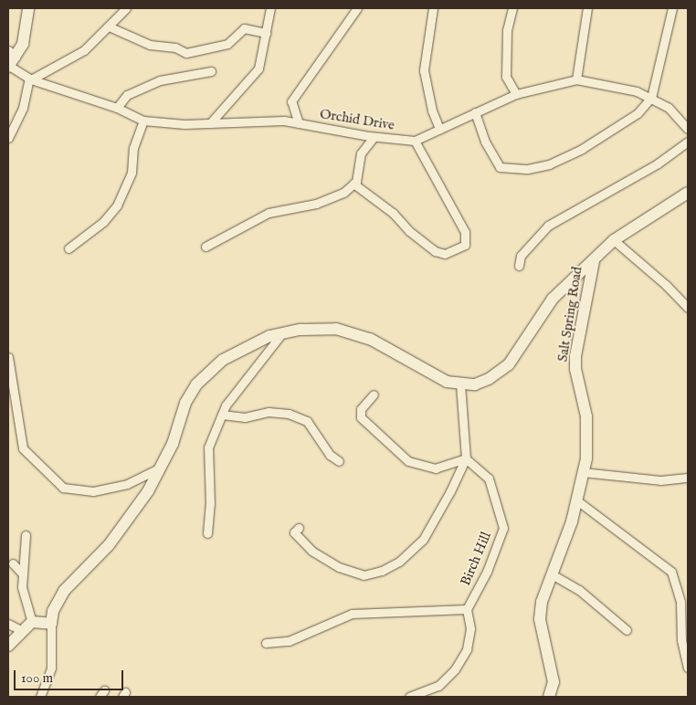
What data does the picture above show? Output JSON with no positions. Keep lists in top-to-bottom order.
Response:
{
  "streets": {
    "street": ["Orchid Drive", "Salt Spring Road", "Birch Hill"]
  },
  "scale_bar": "100 m"
}
